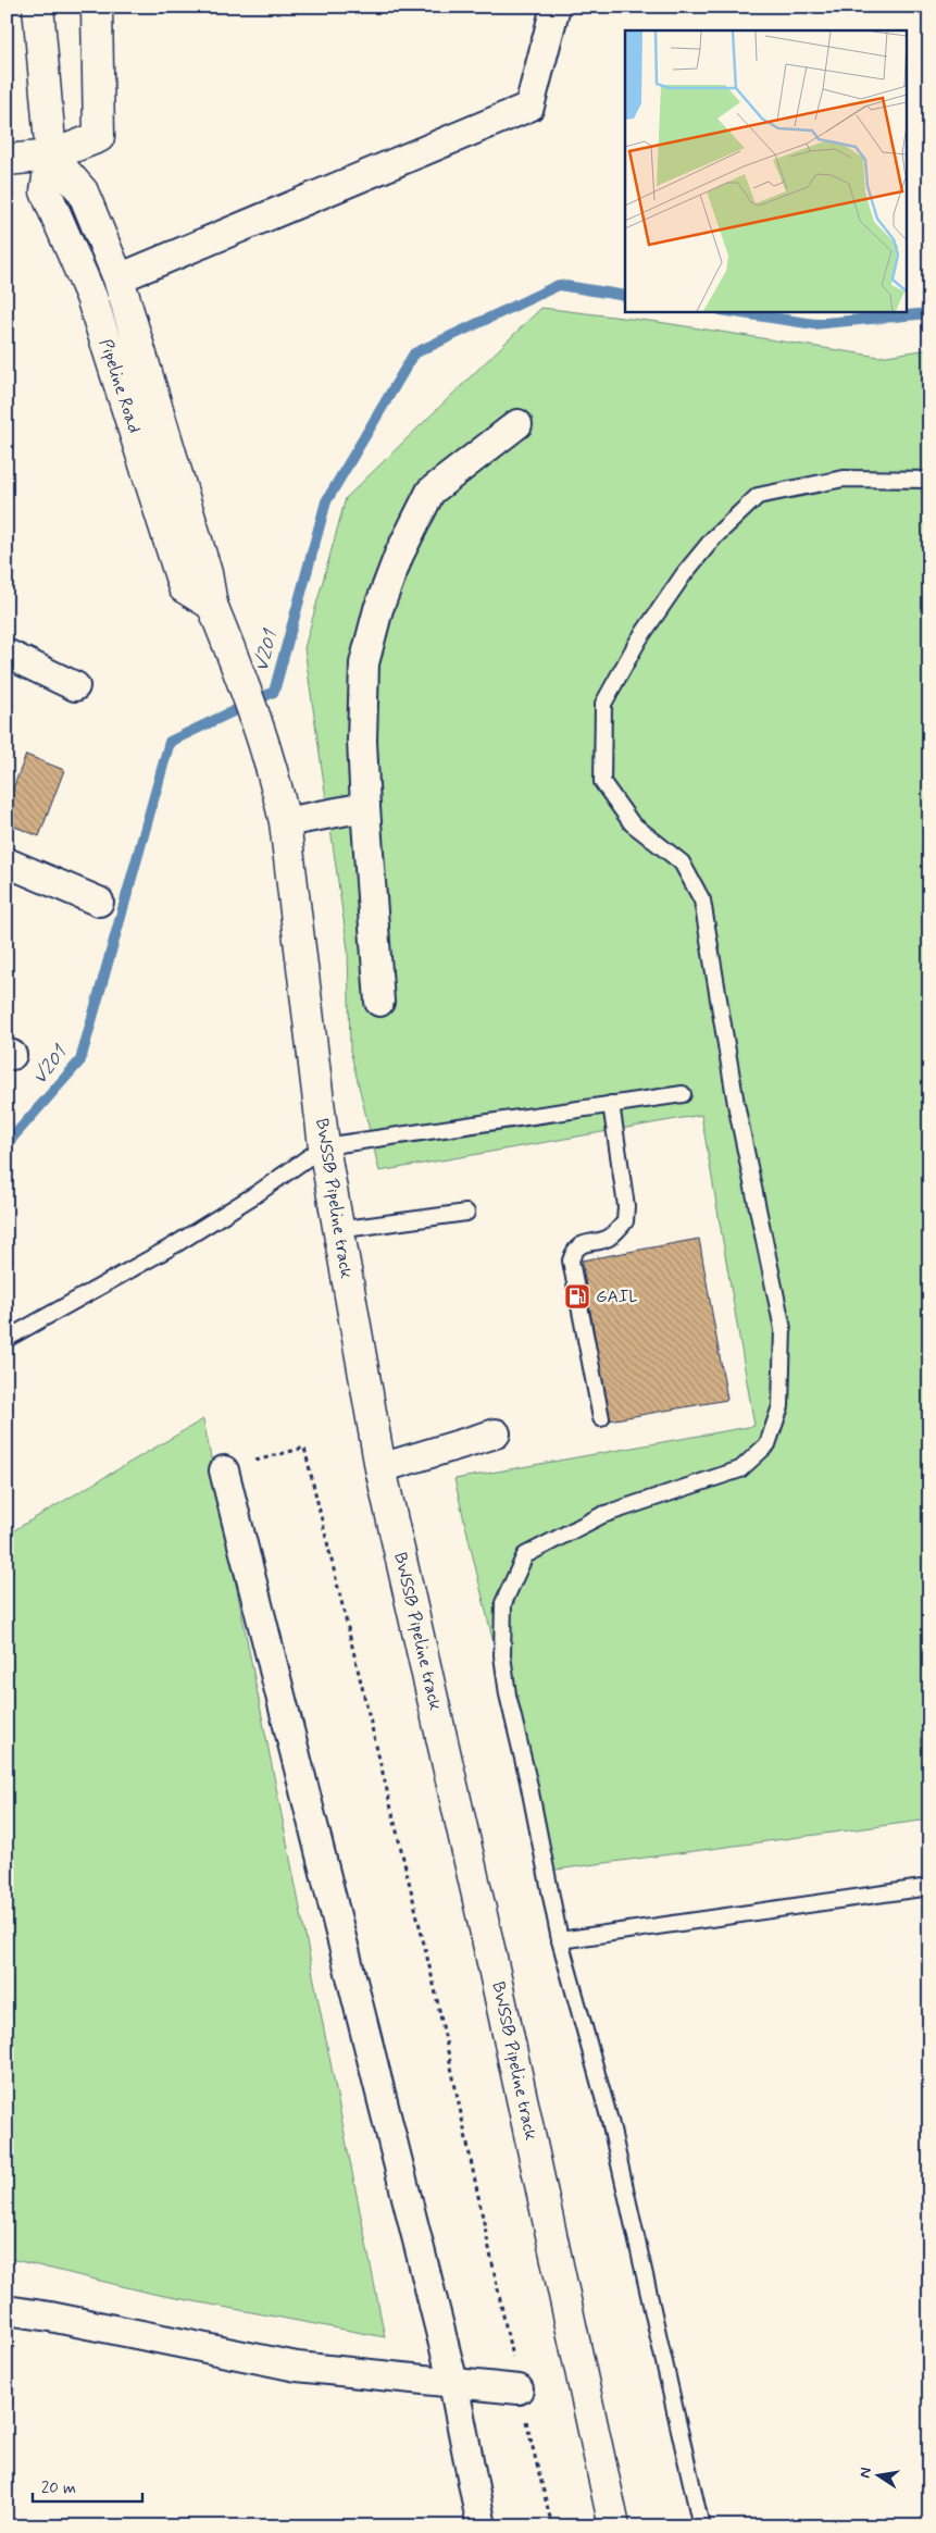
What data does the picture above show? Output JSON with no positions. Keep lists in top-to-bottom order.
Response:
{
  "streets": {
    "street": ["Pipeline Road", "BWSSB Pipeline track"]
  },
  "crossings": [
    ["Pipeline Road", "BWSSB Pipeline track"]
  ],
  "water": ["V201"],
  "places": {
    "fuel station": ["GAIL"]
  },
  "scale_bar": "20 m",
  "north": "left"
}
